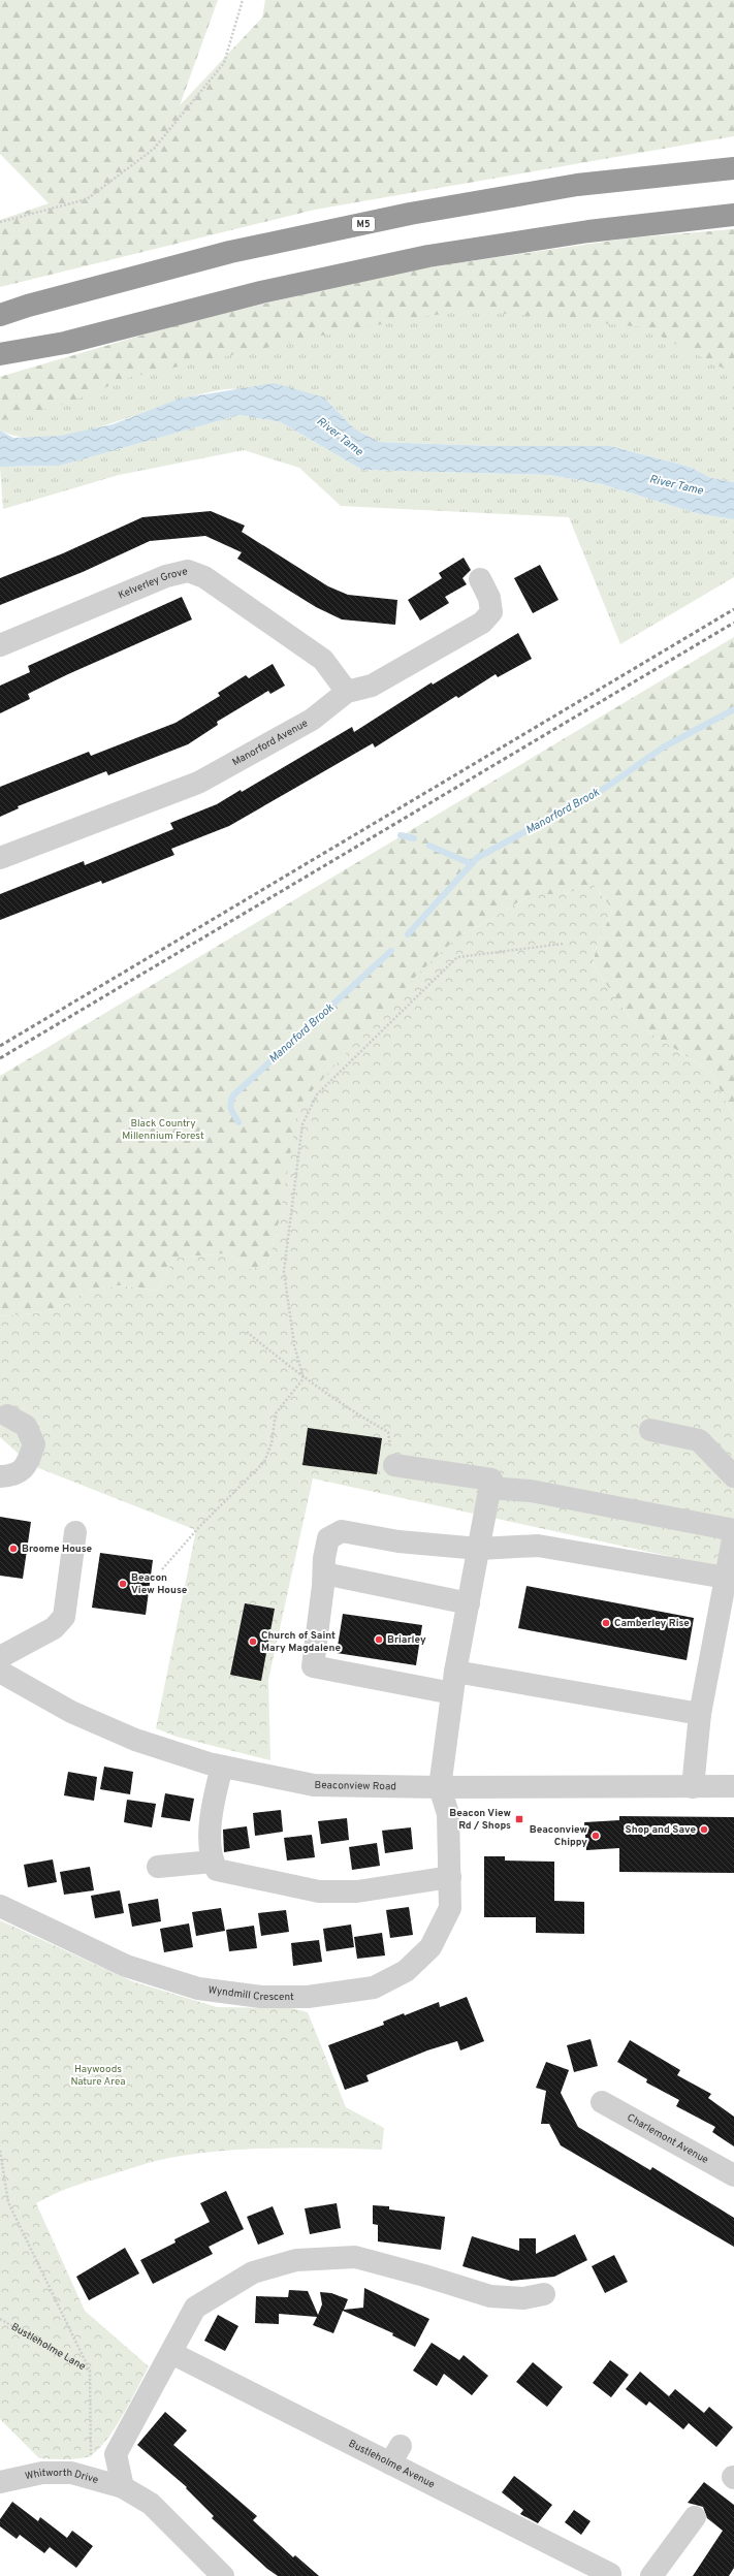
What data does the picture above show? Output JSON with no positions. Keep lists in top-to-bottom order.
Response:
{
  "streets": {
    "highway": ["M5"],
    "street": [
      "Kelverley Grove",
      "Manorford Avenue",
      "Beaconview Road",
      "Wyndmill Crescent",
      "Charlemont Avenue",
      "Bustleholme Avenue",
      "Whitworth Drive"
    ],
    "path": ["Bustleholme Lane"]
  },
  "crossings": [
    ["Kelverley Grove", "Manorford Avenue"],
    ["Beaconview Road", "Wyndmill Crescent"],
    ["Bustleholme Lane", "Whitworth Drive"]
  ],
  "water": ["River Tame", "Manorford Brook"],
  "parks": ["Black Country Millennium Forest", "Haywoods Nature Area"],
  "places": {
    "other": [
      "Broome House",
      "Beacon View House",
      "Camberley Rise",
      "Briarley",
      "Church of Saint Mary Magdalene",
      "Shop and Save",
      "Beaconview Chippy"
    ],
    "transit": ["Beacon View Rd / Shops"]
  }
}
